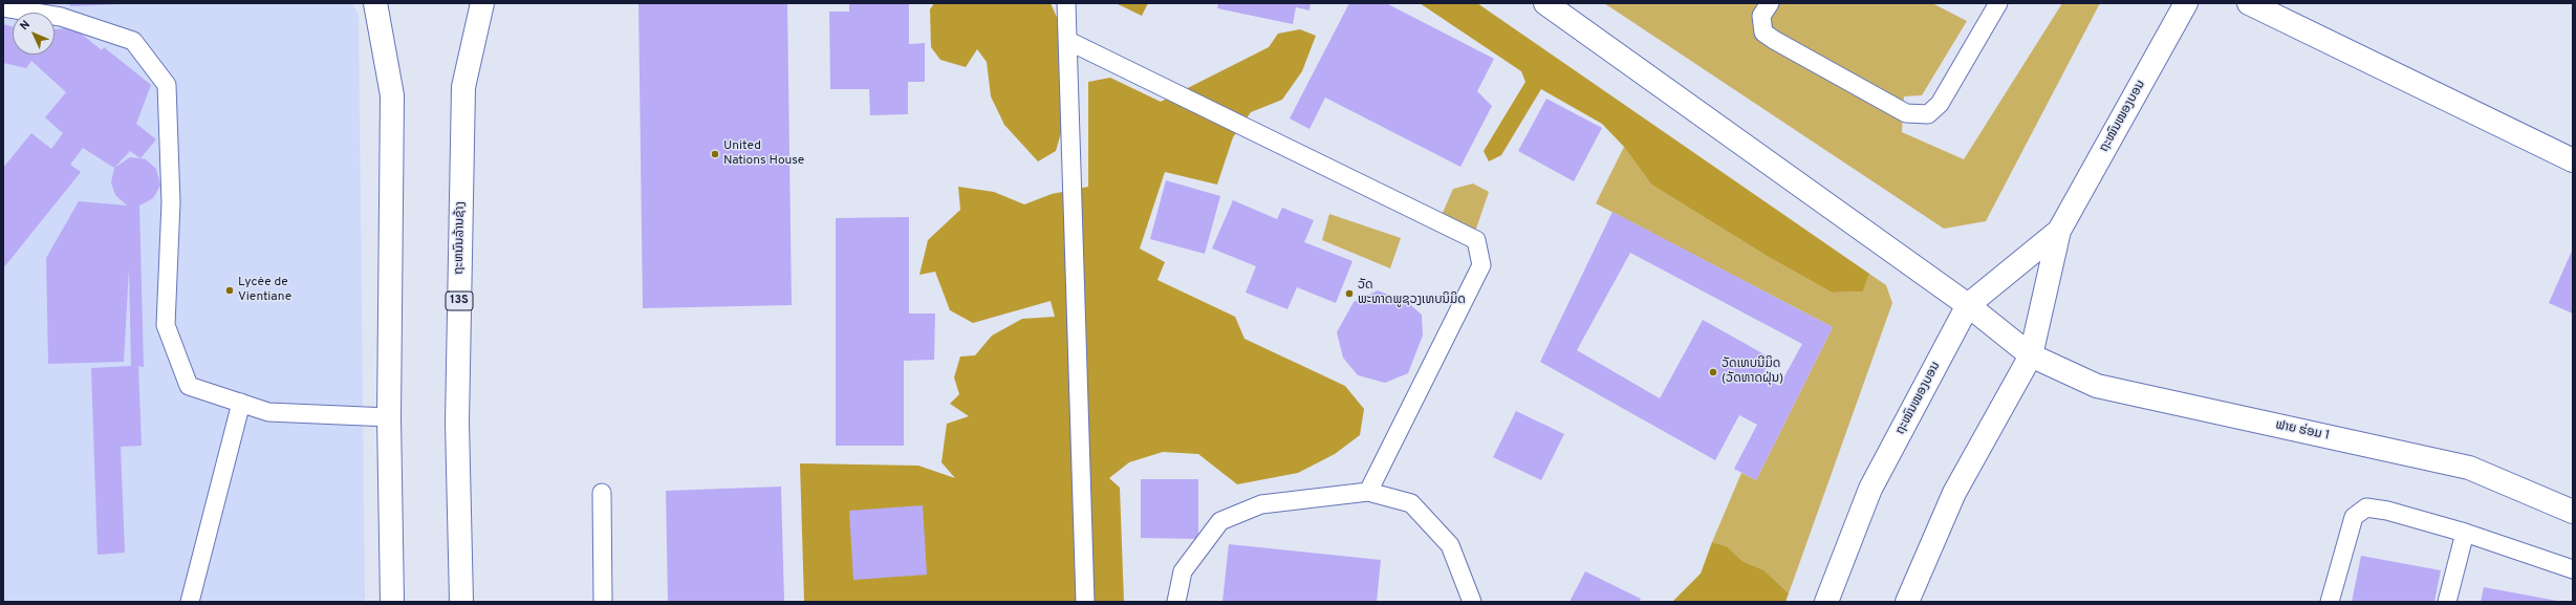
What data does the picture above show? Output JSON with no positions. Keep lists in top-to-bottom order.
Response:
{
  "streets": {
    "main road": [
      "ຖະໜົນໜອງບອນ",
      "ຖະຫນົນລ້ານຊ້າງ",
      "13S",
      "ຟາຍ ຮ່ອມ 1"
    ]
  },
  "crossings": [
    ["ຖະໜົນໜອງບອນ", "ຟາຍ ຮ່ອມ 1"]
  ],
  "places": [
    "United Nations House",
    "Lycėe de Vientiane",
    "ວັດ ພະທາດພູຊວງເທບນິມິດ",
    "ວັດເທບນີມິດ (ວັດທາດຝຸ່ນ)"
  ],
  "north": "top left"
}
